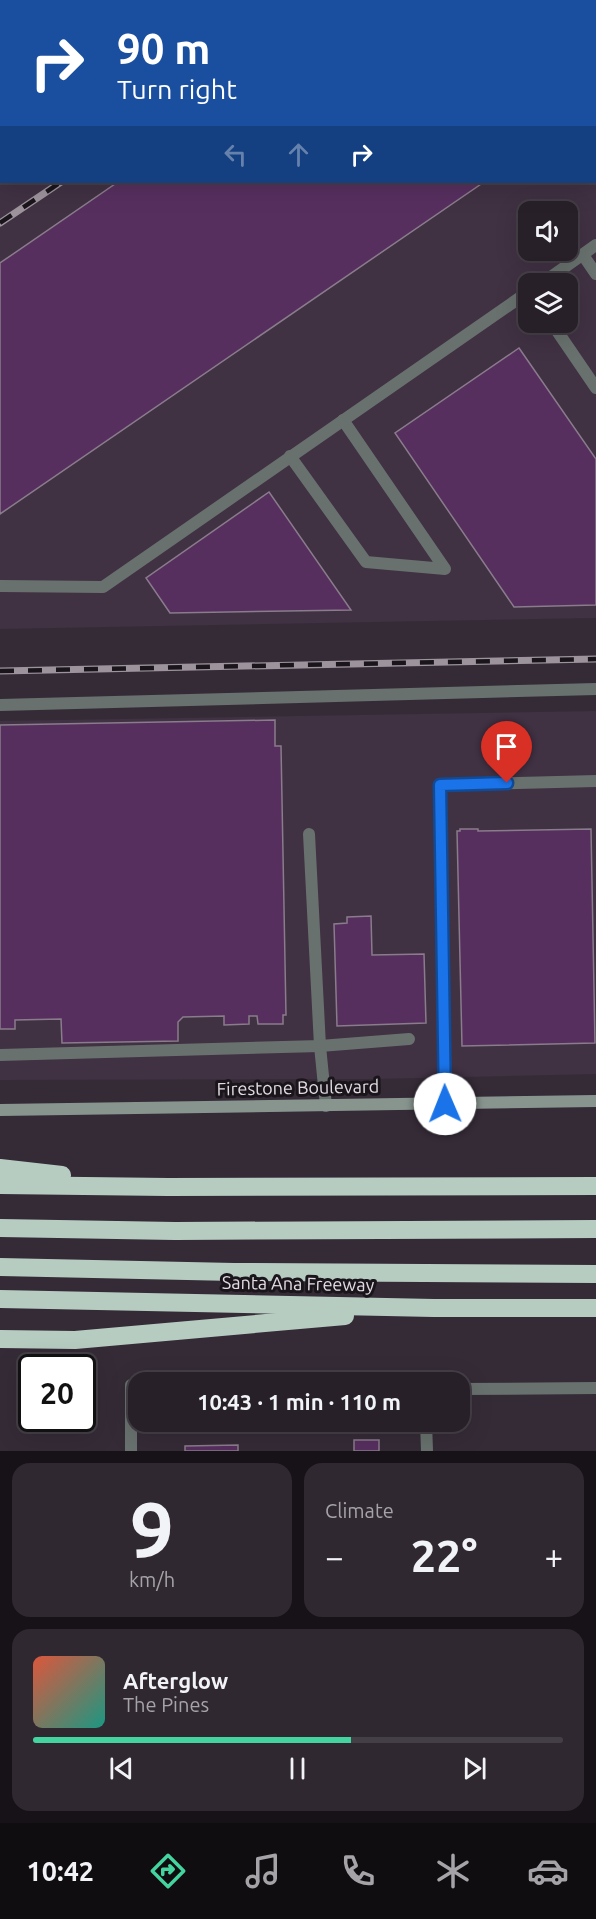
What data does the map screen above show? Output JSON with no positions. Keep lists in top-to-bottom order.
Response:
{
  "streets": {
    "highway": ["Santa Ana Freeway"],
    "street": ["Firestone Boulevard"]
  },
  "page": {
    "turn": ["90 m", "Turn right"],
    "limit": "20",
    "trip": "10:43 · 1 min · 110 m",
    "tile": [
      ["9", "km/h"],
      "Climate"
    ],
    "heat": ["−", "22°", "+"],
    "song": ["Afterglow", "The Pines"],
    "tabs": "10:42"
  }
}
